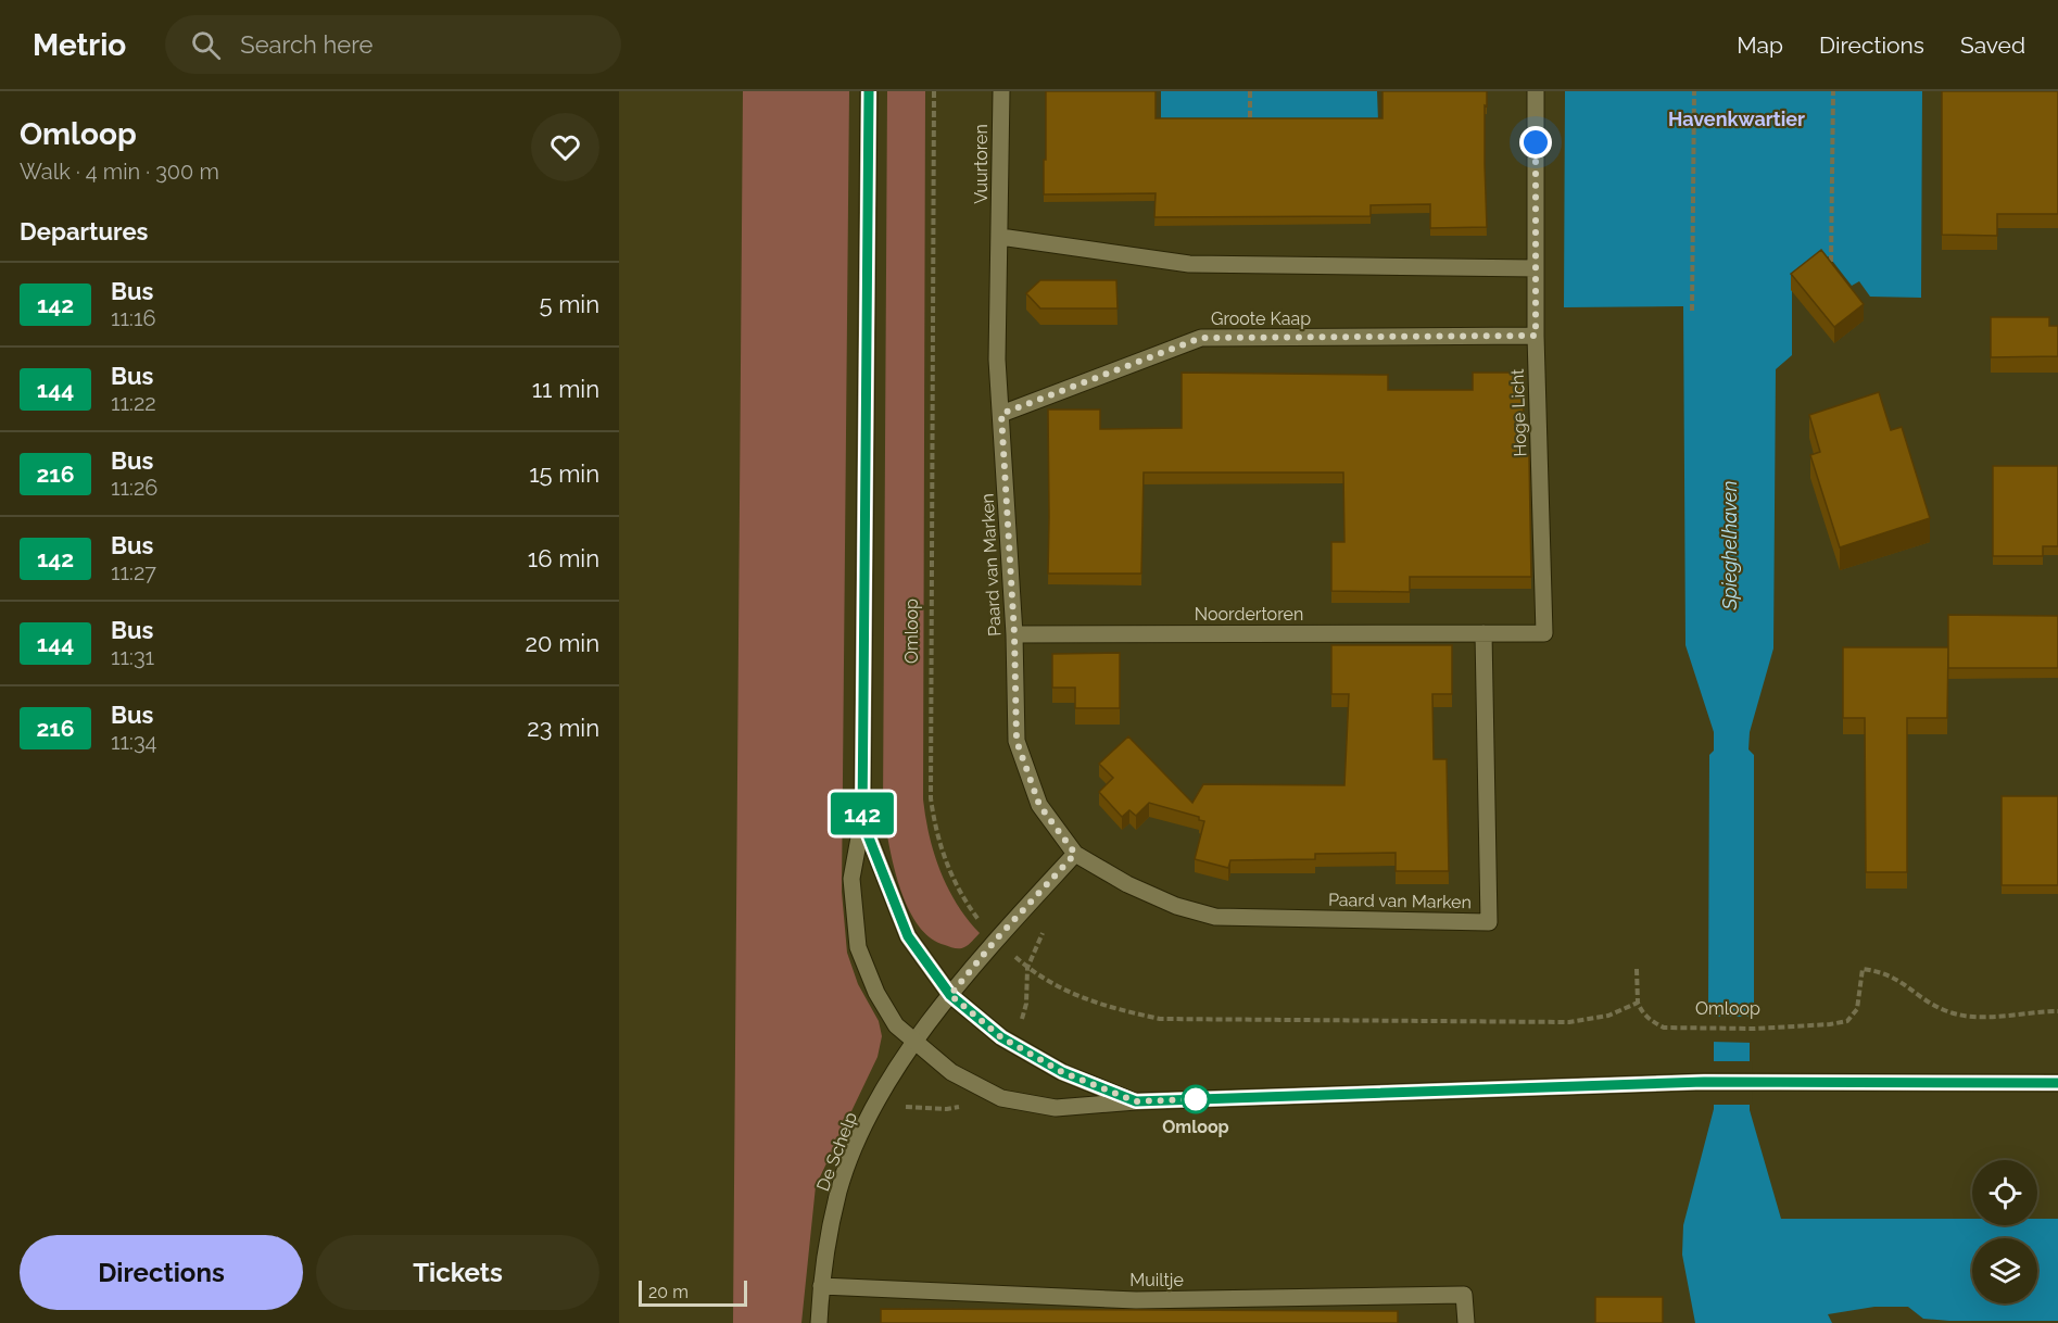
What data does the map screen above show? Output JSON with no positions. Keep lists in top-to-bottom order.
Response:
{
  "streets": {
    "street": [
      "Vuurtoren",
      "Groote Kaap",
      "Hoge Licht",
      "Paard van Marken",
      "Noordertoren",
      "De Schelp",
      "Muiltje"
    ],
    "path": ["Omloop"]
  },
  "crossings": [
    ["Vuurtoren", "Groote Kaap"],
    ["Vuurtoren", "Paard van Marken"],
    ["Groote Kaap", "Hoge Licht"],
    ["Groote Kaap", "Paard van Marken"],
    ["Hoge Licht", "Paard van Marken"],
    ["Hoge Licht", "Noordertoren"],
    ["Paard van Marken", "Noordertoren"],
    ["De Schelp", "Muiltje"]
  ],
  "districts": ["Havenkwartier"],
  "water": ["Spieghelhaven"],
  "places": ["Omloop"],
  "lines": ["bus line 142"],
  "scale_bar": "20 m",
  "page": {
    "header": "Metrio",
    "search": "Search here",
    "nav": ["Map", "Directions", "Saved"],
    "heading": [
      ["Omloop", "Walk · 4 min · 300 m"],
      "Departures"
    ],
    "on_map": "142",
    "list": [
      {
        "mark": "142",
        "name": "Bus",
        "note": "11:16",
        "value": "5 min"
      },
      {
        "mark": "144",
        "name": "Bus",
        "note": "11:22",
        "value": "11 min"
      },
      {
        "mark": "216",
        "name": "Bus",
        "note": "11:26",
        "value": "15 min"
      },
      {
        "mark": "142",
        "name": "Bus",
        "note": "11:27",
        "value": "16 min"
      },
      {
        "mark": "144",
        "name": "Bus",
        "note": "11:31",
        "value": "20 min"
      },
      {
        "mark": "216",
        "name": "Bus",
        "note": "11:34",
        "value": "23 min"
      }
    ],
    "buttons": ["Directions", "Tickets"],
    "scale": "20 m"
  }
}
